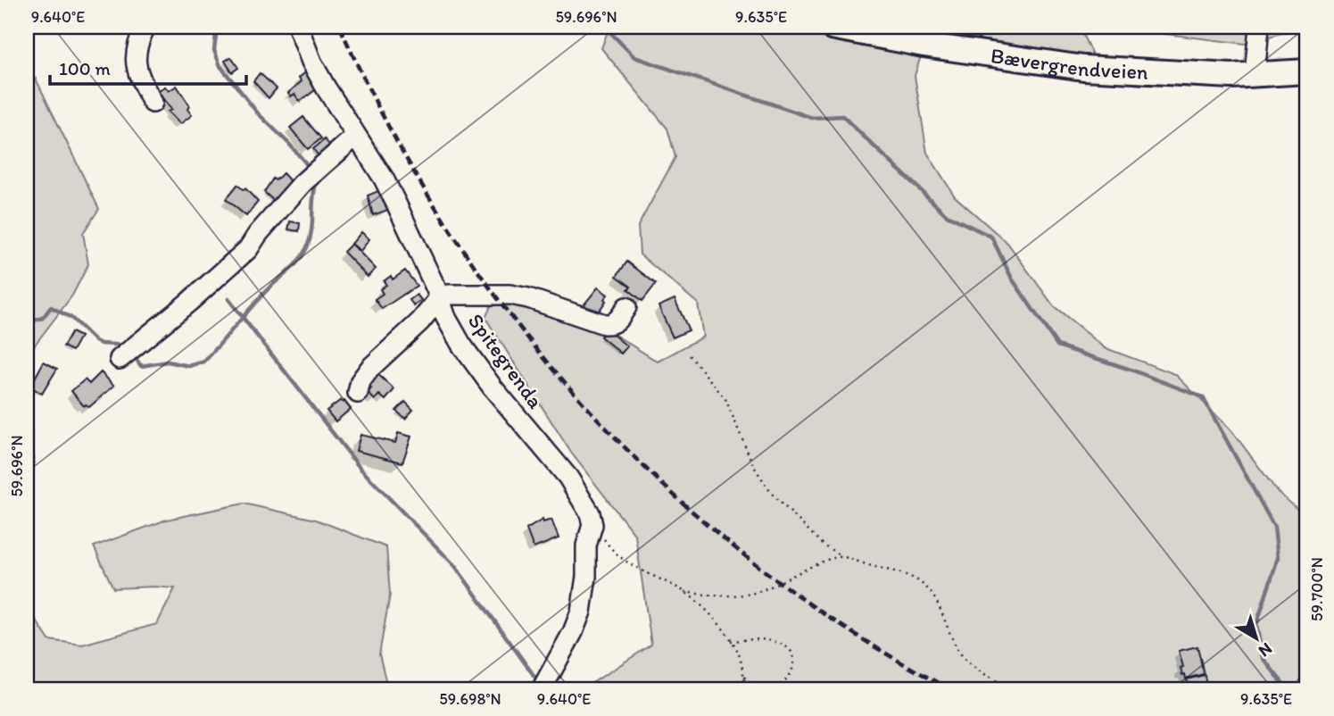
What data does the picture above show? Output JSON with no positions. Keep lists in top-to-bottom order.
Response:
{
  "streets": {
    "main road": ["Bævergrendveien"],
    "street": ["Spitegrenda"]
  },
  "scale_bar": "100 m",
  "north": "bottom right",
  "coordinates": [
    "9.640°E",
    "59.696°N",
    "9.635°E",
    "59.700°N",
    "59.698°N"
  ]
}
